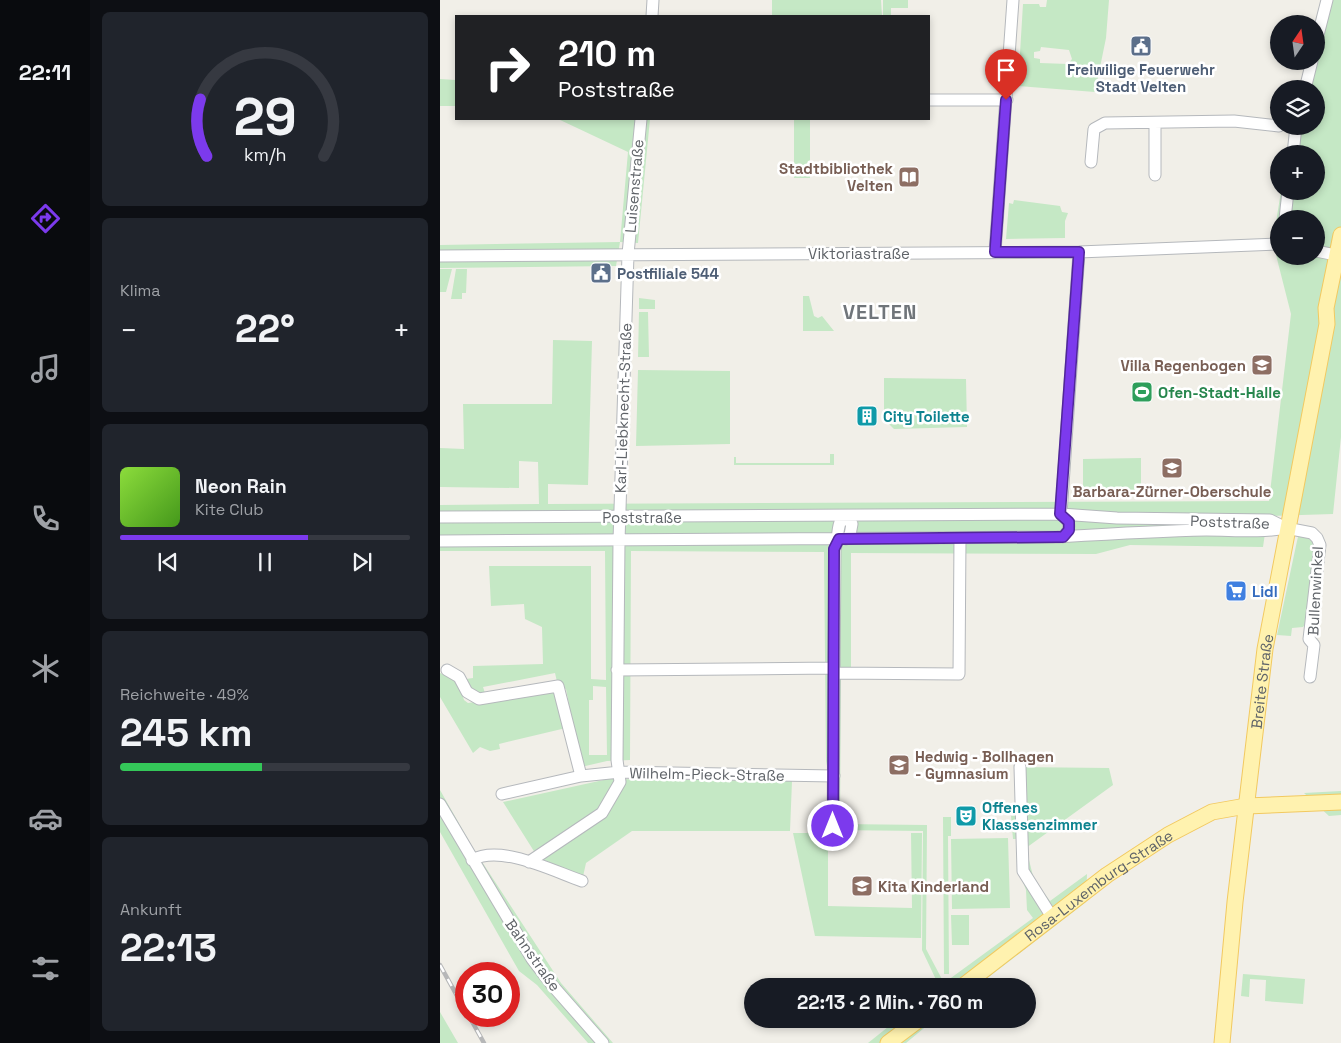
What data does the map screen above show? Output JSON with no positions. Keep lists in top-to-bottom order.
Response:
{
  "streets": {
    "main road": ["Breite Straße", "Rosa-Luxemburg-Straße"],
    "street": [
      "Luisenstraße",
      "Viktoriastraße",
      "Karl-Liebknecht-Straße",
      "Poststraße",
      "Bullenwinkel",
      "Wilhelm-Pieck-Straße",
      "Bahnstraße"
    ]
  },
  "crossings": [
    ["Luisenstraße", "Viktoriastraße"],
    ["Luisenstraße", "Karl-Liebknecht-Straße"],
    ["Viktoriastraße", "Karl-Liebknecht-Straße"],
    ["Karl-Liebknecht-Straße", "Poststraße"],
    ["Karl-Liebknecht-Straße", "Wilhelm-Pieck-Straße"],
    ["Poststraße", "Bullenwinkel"],
    ["Poststraße", "Breite Straße"],
    ["Bullenwinkel", "Breite Straße"],
    ["Breite Straße", "Rosa-Luxemburg-Straße"]
  ],
  "districts": ["VELTEN"],
  "places": {
    "public building": ["Freiwilige Feuerwehr Stadt Velten", "Postfiliale 544"],
    "library": ["Stadtbibliothek Velten"],
    "school or university": [
      "Villa Regenbogen",
      "Barbara-Zürner-Oberschule",
      "Hedwig - Bollhagen - Gymnasium",
      "Kita Kinderland"
    ],
    "sports": ["Ofen-Stadt-Halle"],
    "building": ["City Toilette"],
    "supermarket": ["Lidl"],
    "theatre": ["Offenes Klasssenzimmer"]
  },
  "north": "top",
  "page": {
    "tabs": "22:11",
    "map_buttons": ["+", "−"],
    "turn": ["210 m", "Poststraße"],
    "tile": [
      "Klima",
      ["Reichweite · 49%", "245 km"],
      ["Ankunft", "22:13"]
    ],
    "heat": ["−", "22°", "+"],
    "song": ["Neon Rain", "Kite Club"],
    "limit": "30",
    "trip": "22:13 · 2 Min. · 760 m",
    "gauge": ["29", "km/h"]
  }
}
